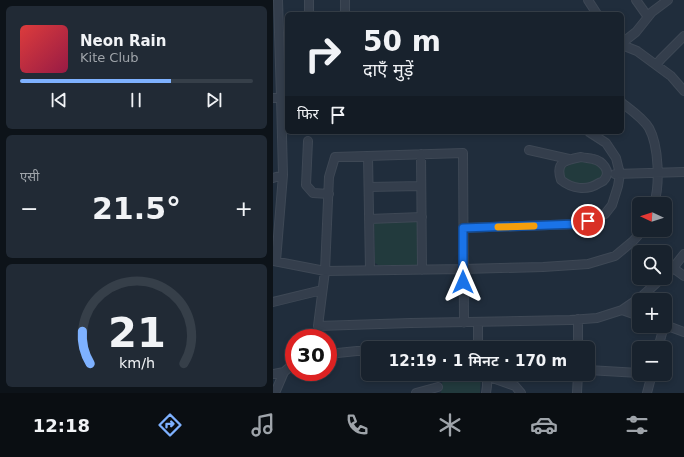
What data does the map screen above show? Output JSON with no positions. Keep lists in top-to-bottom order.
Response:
{
  "north": "left",
  "page": {
    "turn": ["50 m", "दाएँ मुड़ें"],
    "song": ["Neon Rain", "Kite Club"],
    "then": "फिर",
    "tile": "एसी",
    "heat": ["−", "21.5°", "+"],
    "map_buttons": ["+", "−"],
    "limit": "30",
    "trip": "12:19 · 1 मिनट · 170 m",
    "tabs": "12:18",
    "gauge": ["21", "km/h"]
  }
}
